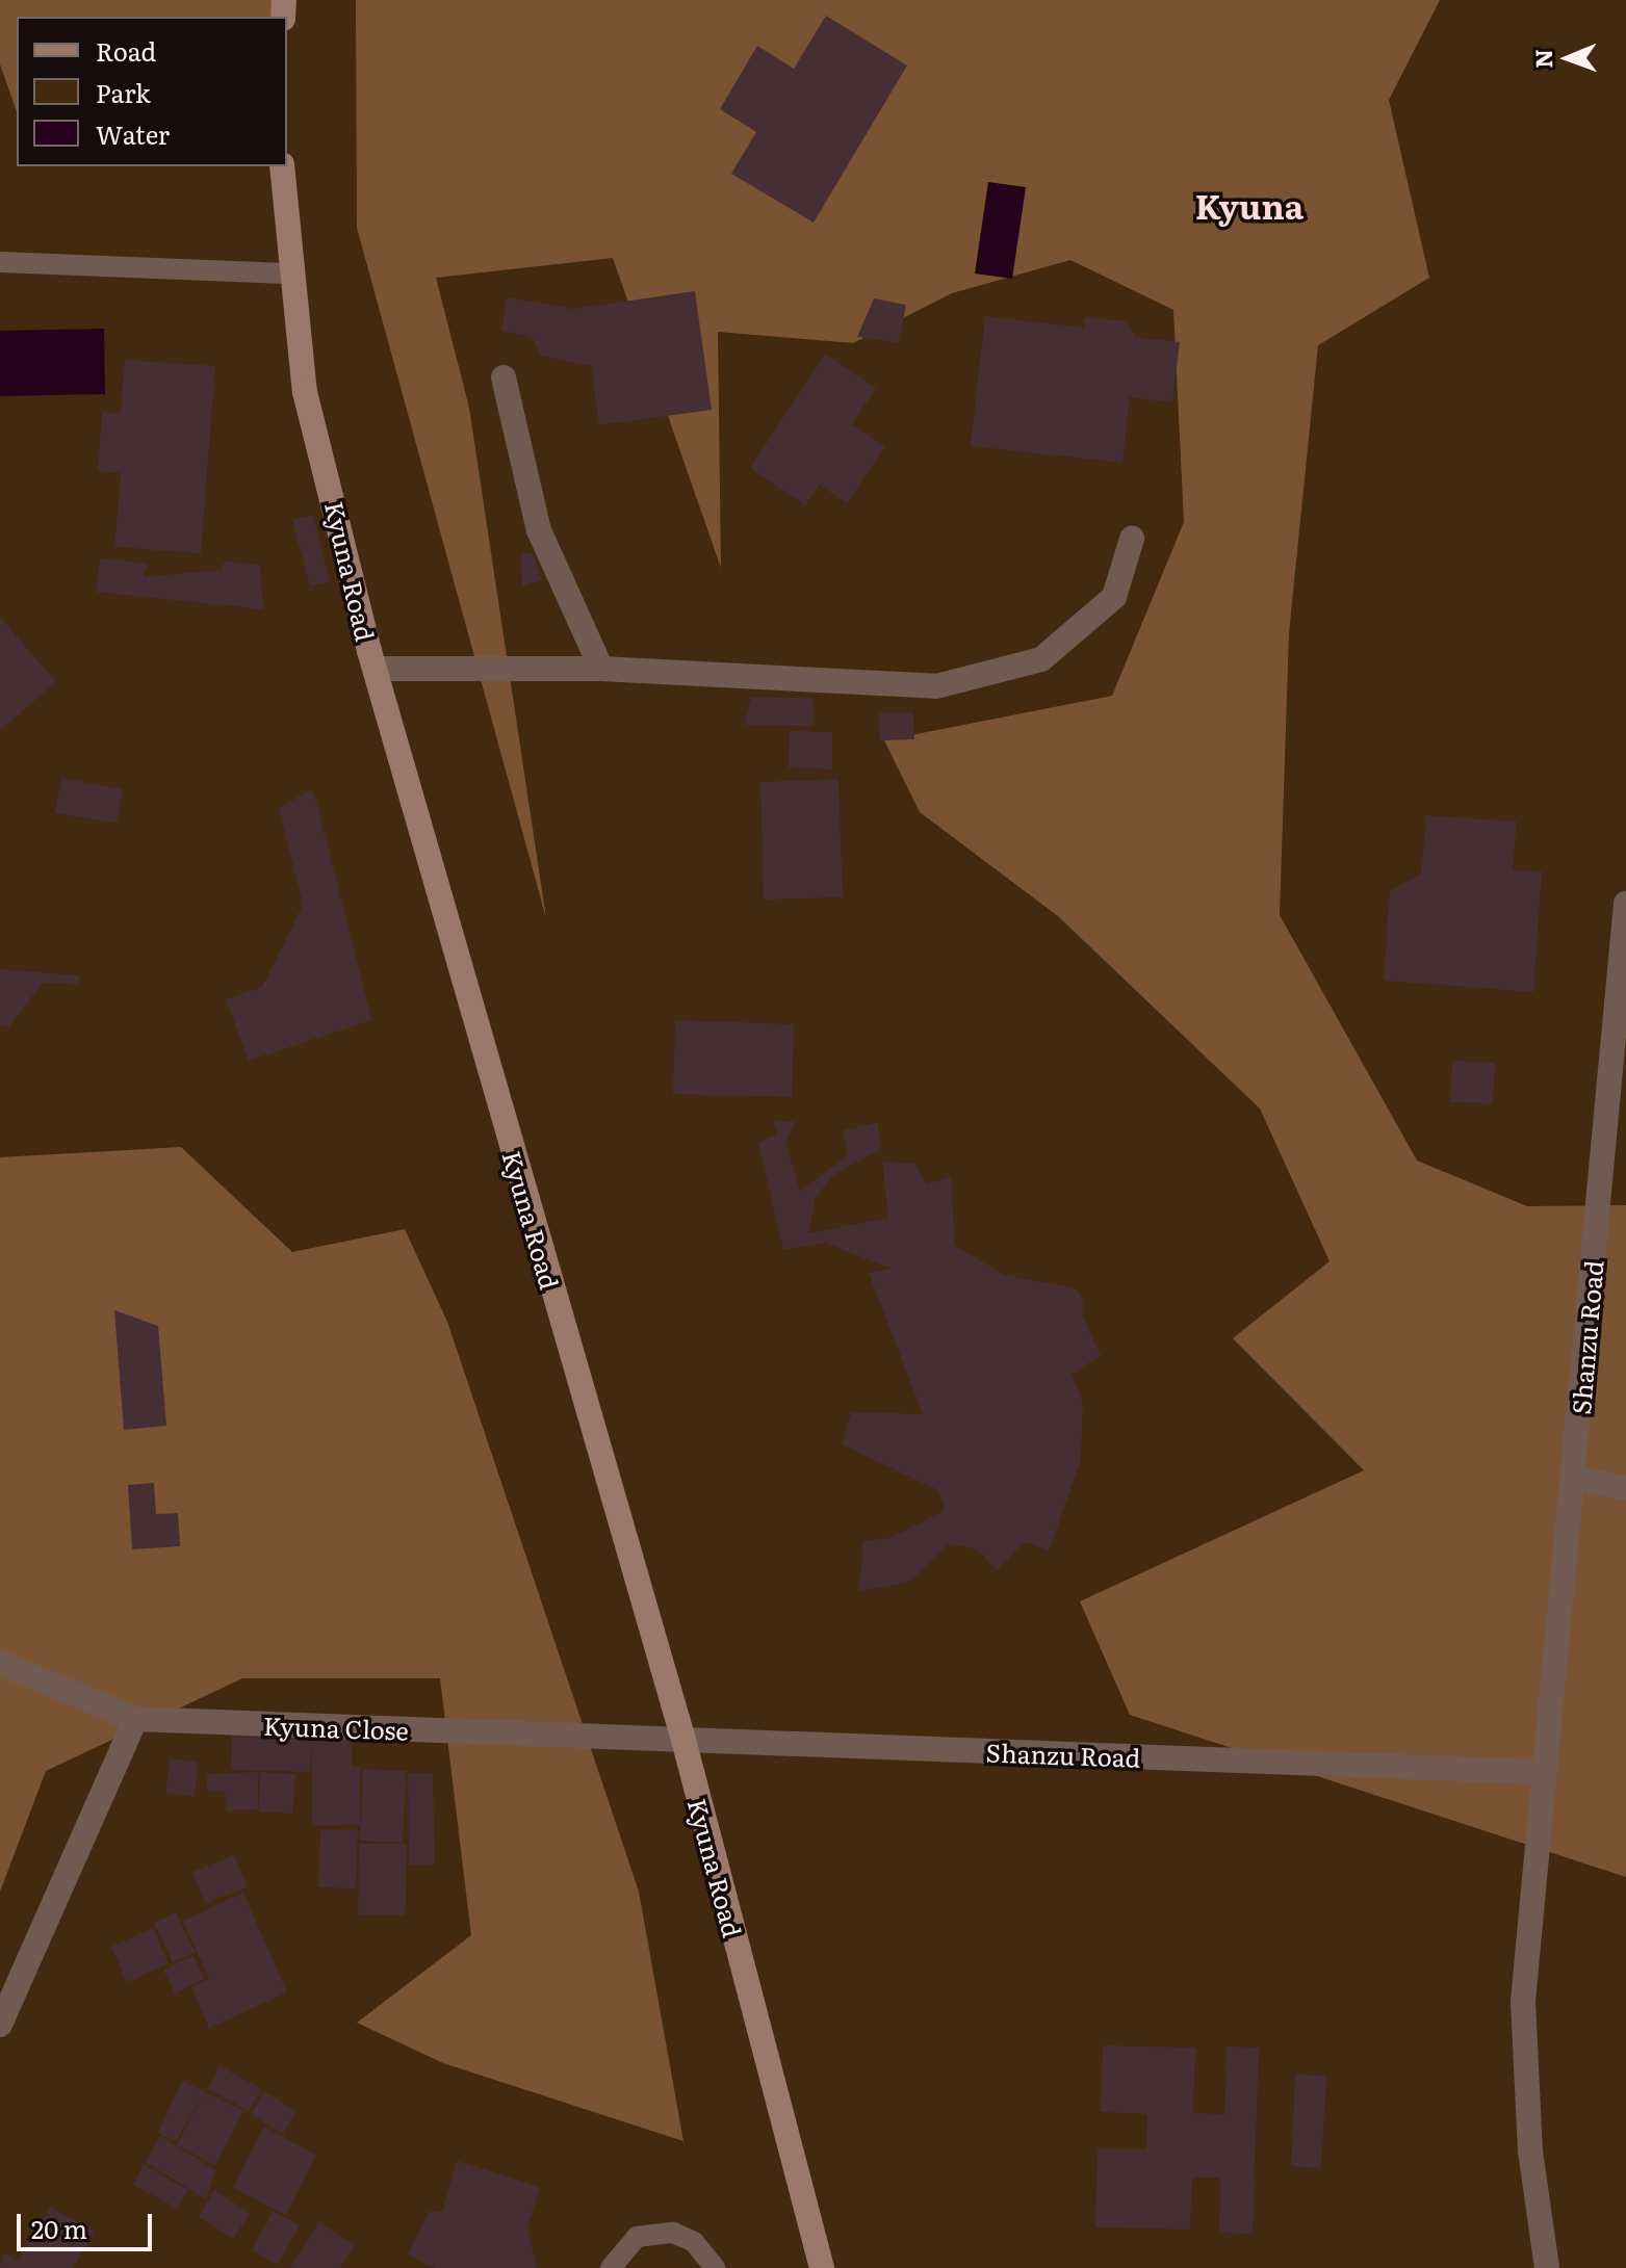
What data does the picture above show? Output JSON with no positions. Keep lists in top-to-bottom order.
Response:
{
  "streets": {
    "main road": ["Kyuna Road"],
    "street": ["Shanzu Road", "Kyuna Close"]
  },
  "crossings": [
    ["Kyuna Road", "Shanzu Road"],
    ["Kyuna Road", "Kyuna Close"],
    ["Shanzu Road", "Kyuna Close"]
  ],
  "districts": ["Kyuna"],
  "legend": ["Road", "Park", "Water"],
  "scale_bar": "20 m",
  "north": "left"
}
